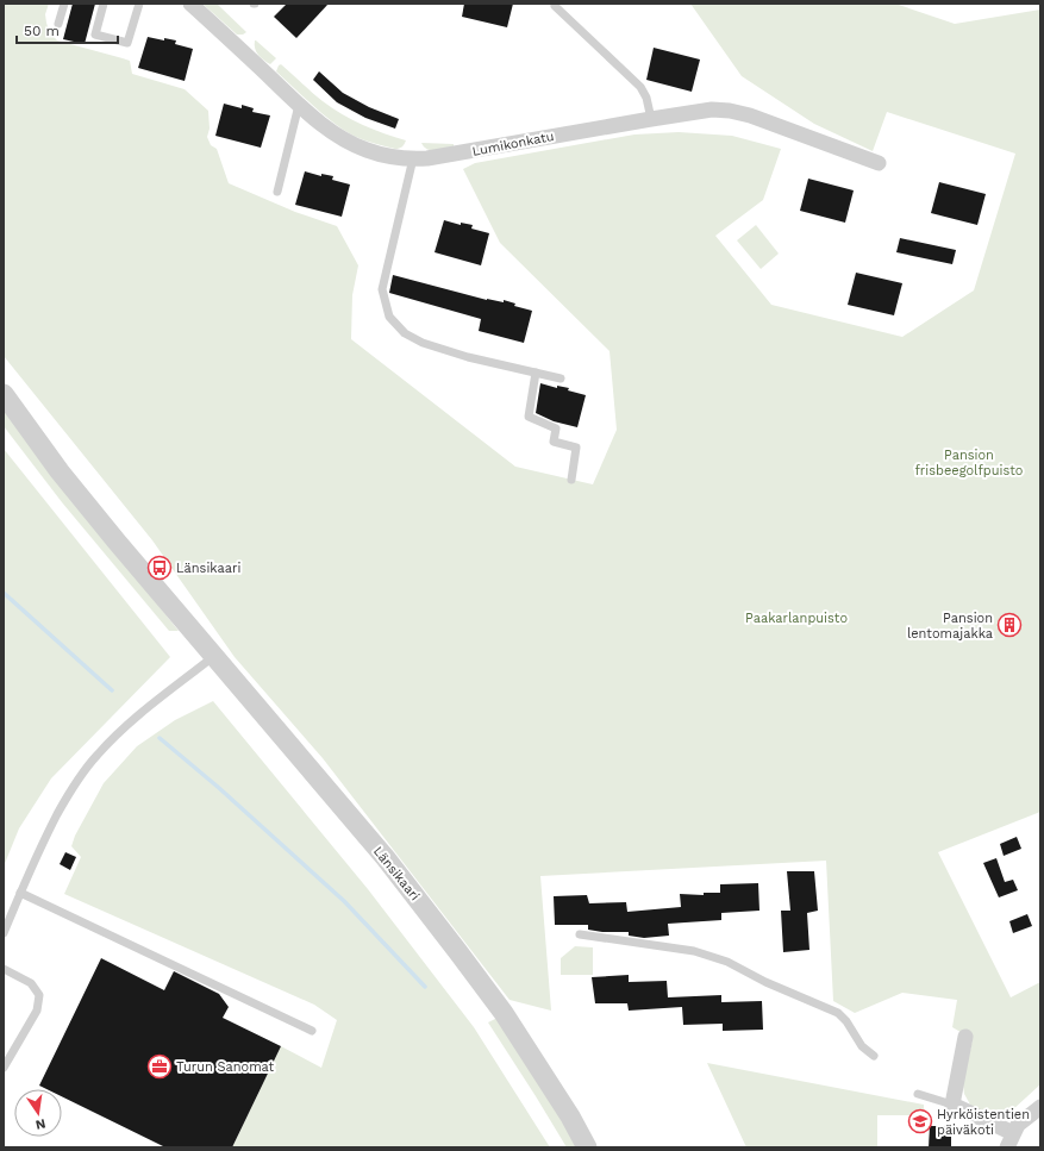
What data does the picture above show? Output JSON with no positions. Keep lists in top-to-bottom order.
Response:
{
  "streets": {
    "street": ["Lumikonkatu", "Länsikaari"]
  },
  "parks": ["Pansion frisbeegolfpuisto", "Paakarlanpuisto"],
  "places": {
    "bus stop": ["Länsikaari"],
    "building": ["Pansion lentomajakka"],
    "office": ["Turun Sanomat"],
    "school or university": ["Hyrköistentien päiväkoti"]
  },
  "scale_bar": "50 m",
  "north": "bottom"
}
